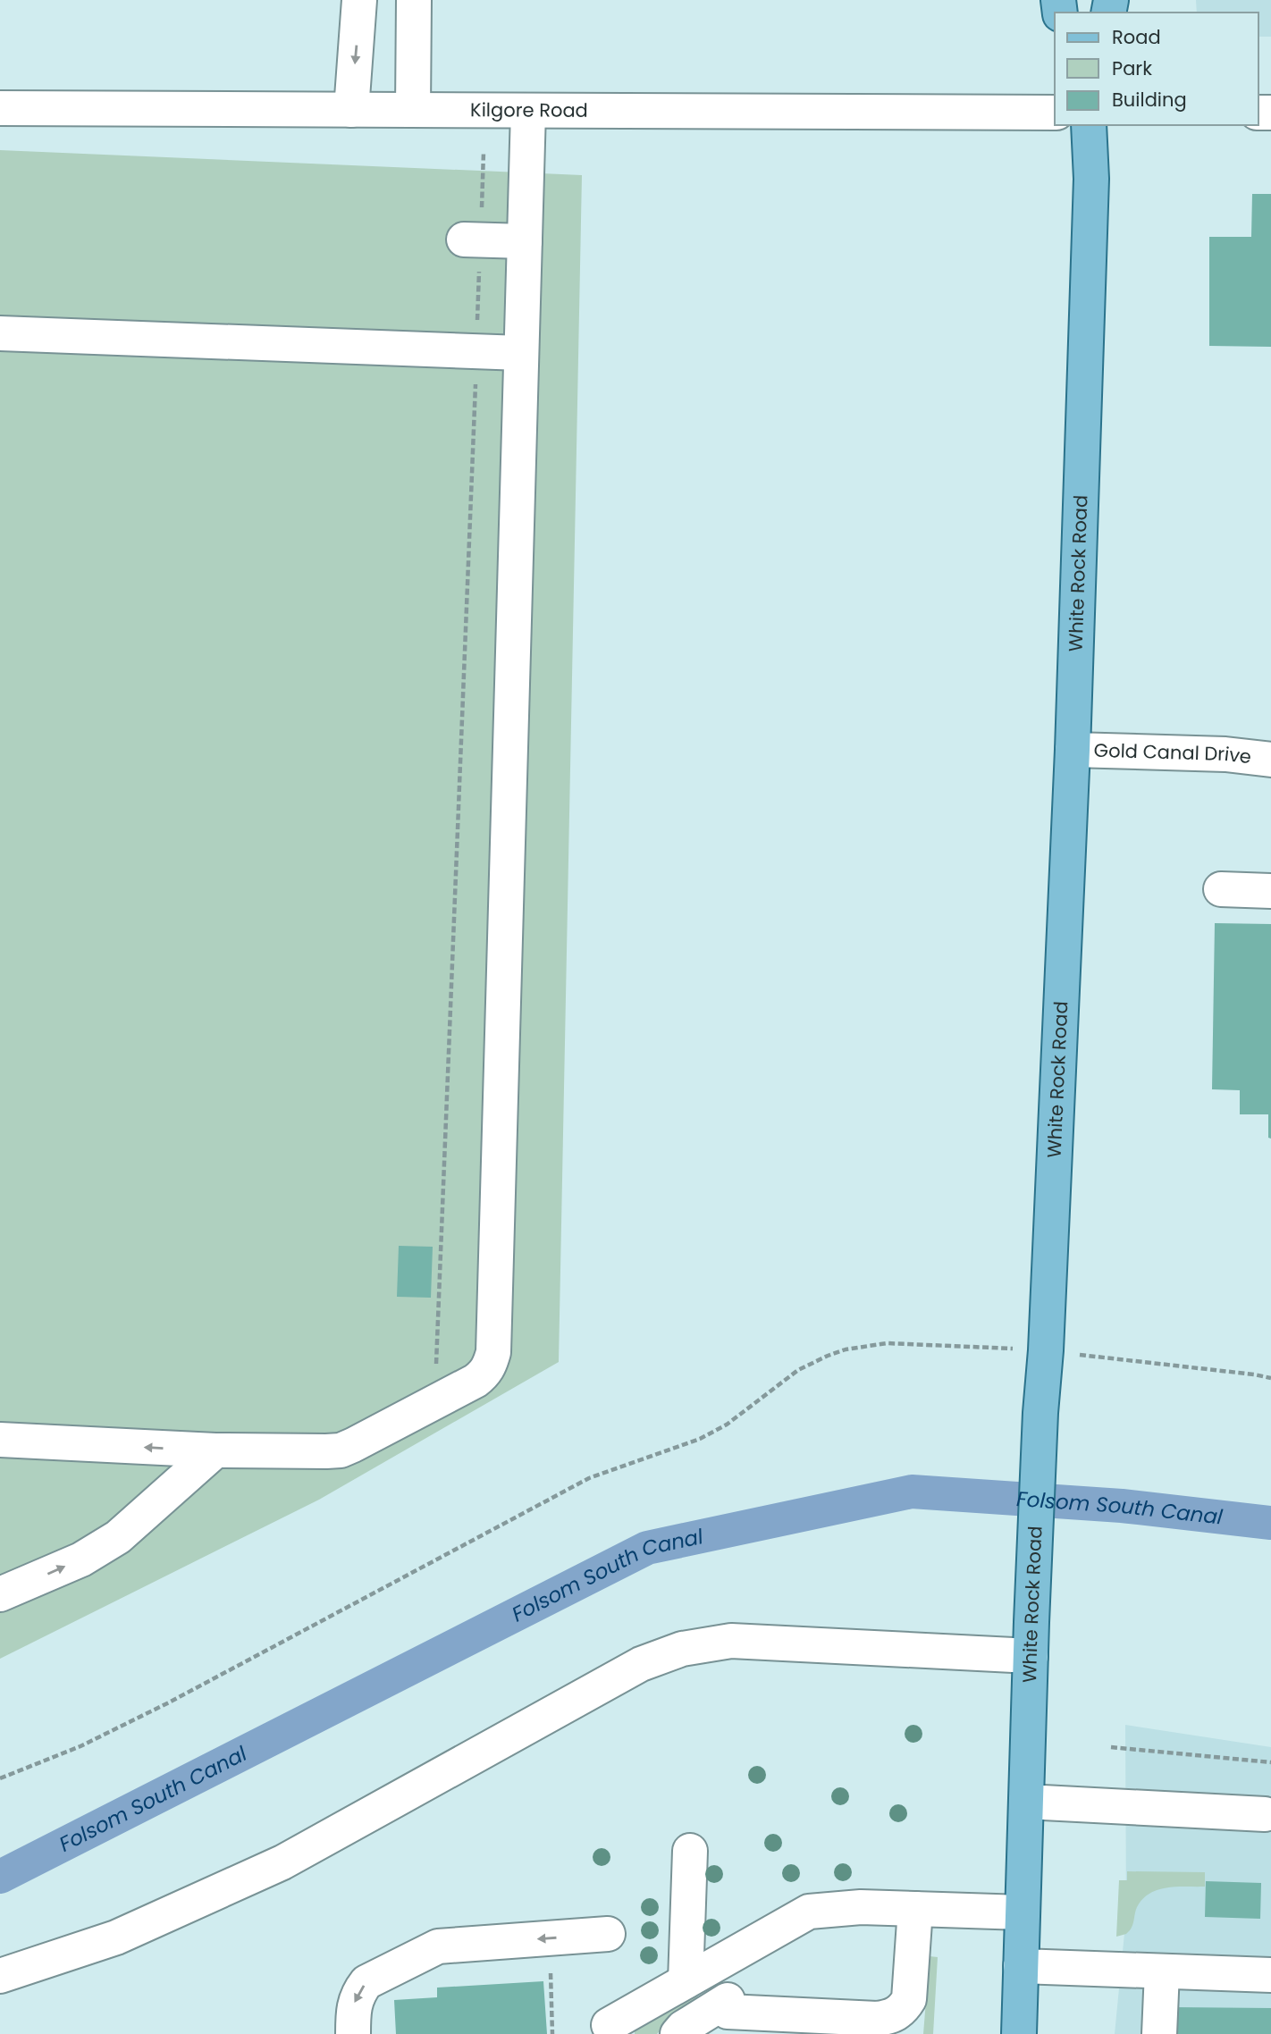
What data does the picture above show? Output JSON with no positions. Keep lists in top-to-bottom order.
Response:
{
  "streets": {
    "main road": ["White Rock Road"],
    "street": ["Kilgore Road", "Gold Canal Drive"]
  },
  "crossings": [
    ["White Rock Road", "Gold Canal Drive"]
  ],
  "water": ["Folsom South Canal"],
  "legend": ["Road", "Park", "Building"]
}
